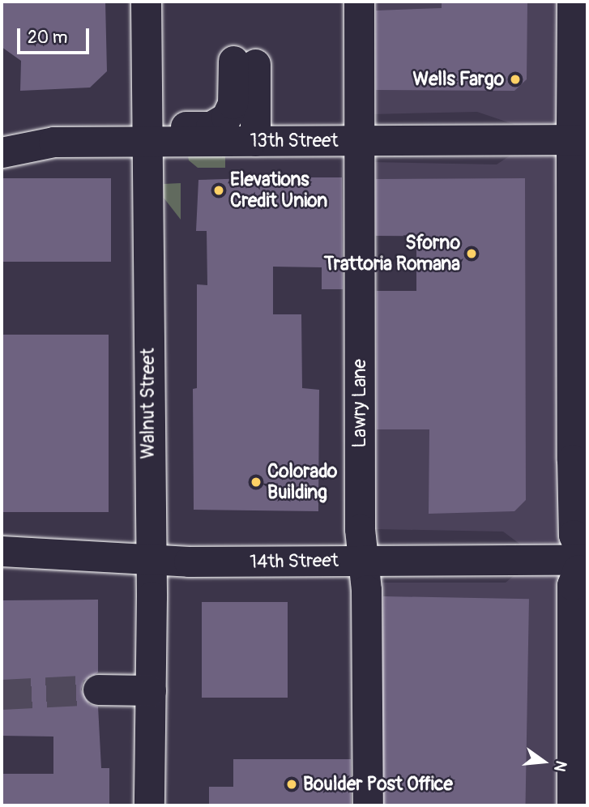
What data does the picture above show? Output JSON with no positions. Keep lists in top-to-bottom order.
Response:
{
  "streets": {
    "street": [
      "13th Street",
      "Walnut Street",
      "Lawry Lane",
      "14th Street"
    ]
  },
  "crossings": [
    ["13th Street", "Walnut Street"],
    ["13th Street", "Lawry Lane"],
    ["Walnut Street", "14th Street"],
    ["Lawry Lane", "14th Street"]
  ],
  "places": [
    "Wells Fargo",
    "Elevations Credit Union",
    "Sforno Trattoria Romana",
    "Colorado Building",
    "Boulder Post Office"
  ],
  "scale_bar": "20 m",
  "north": "right"
}
